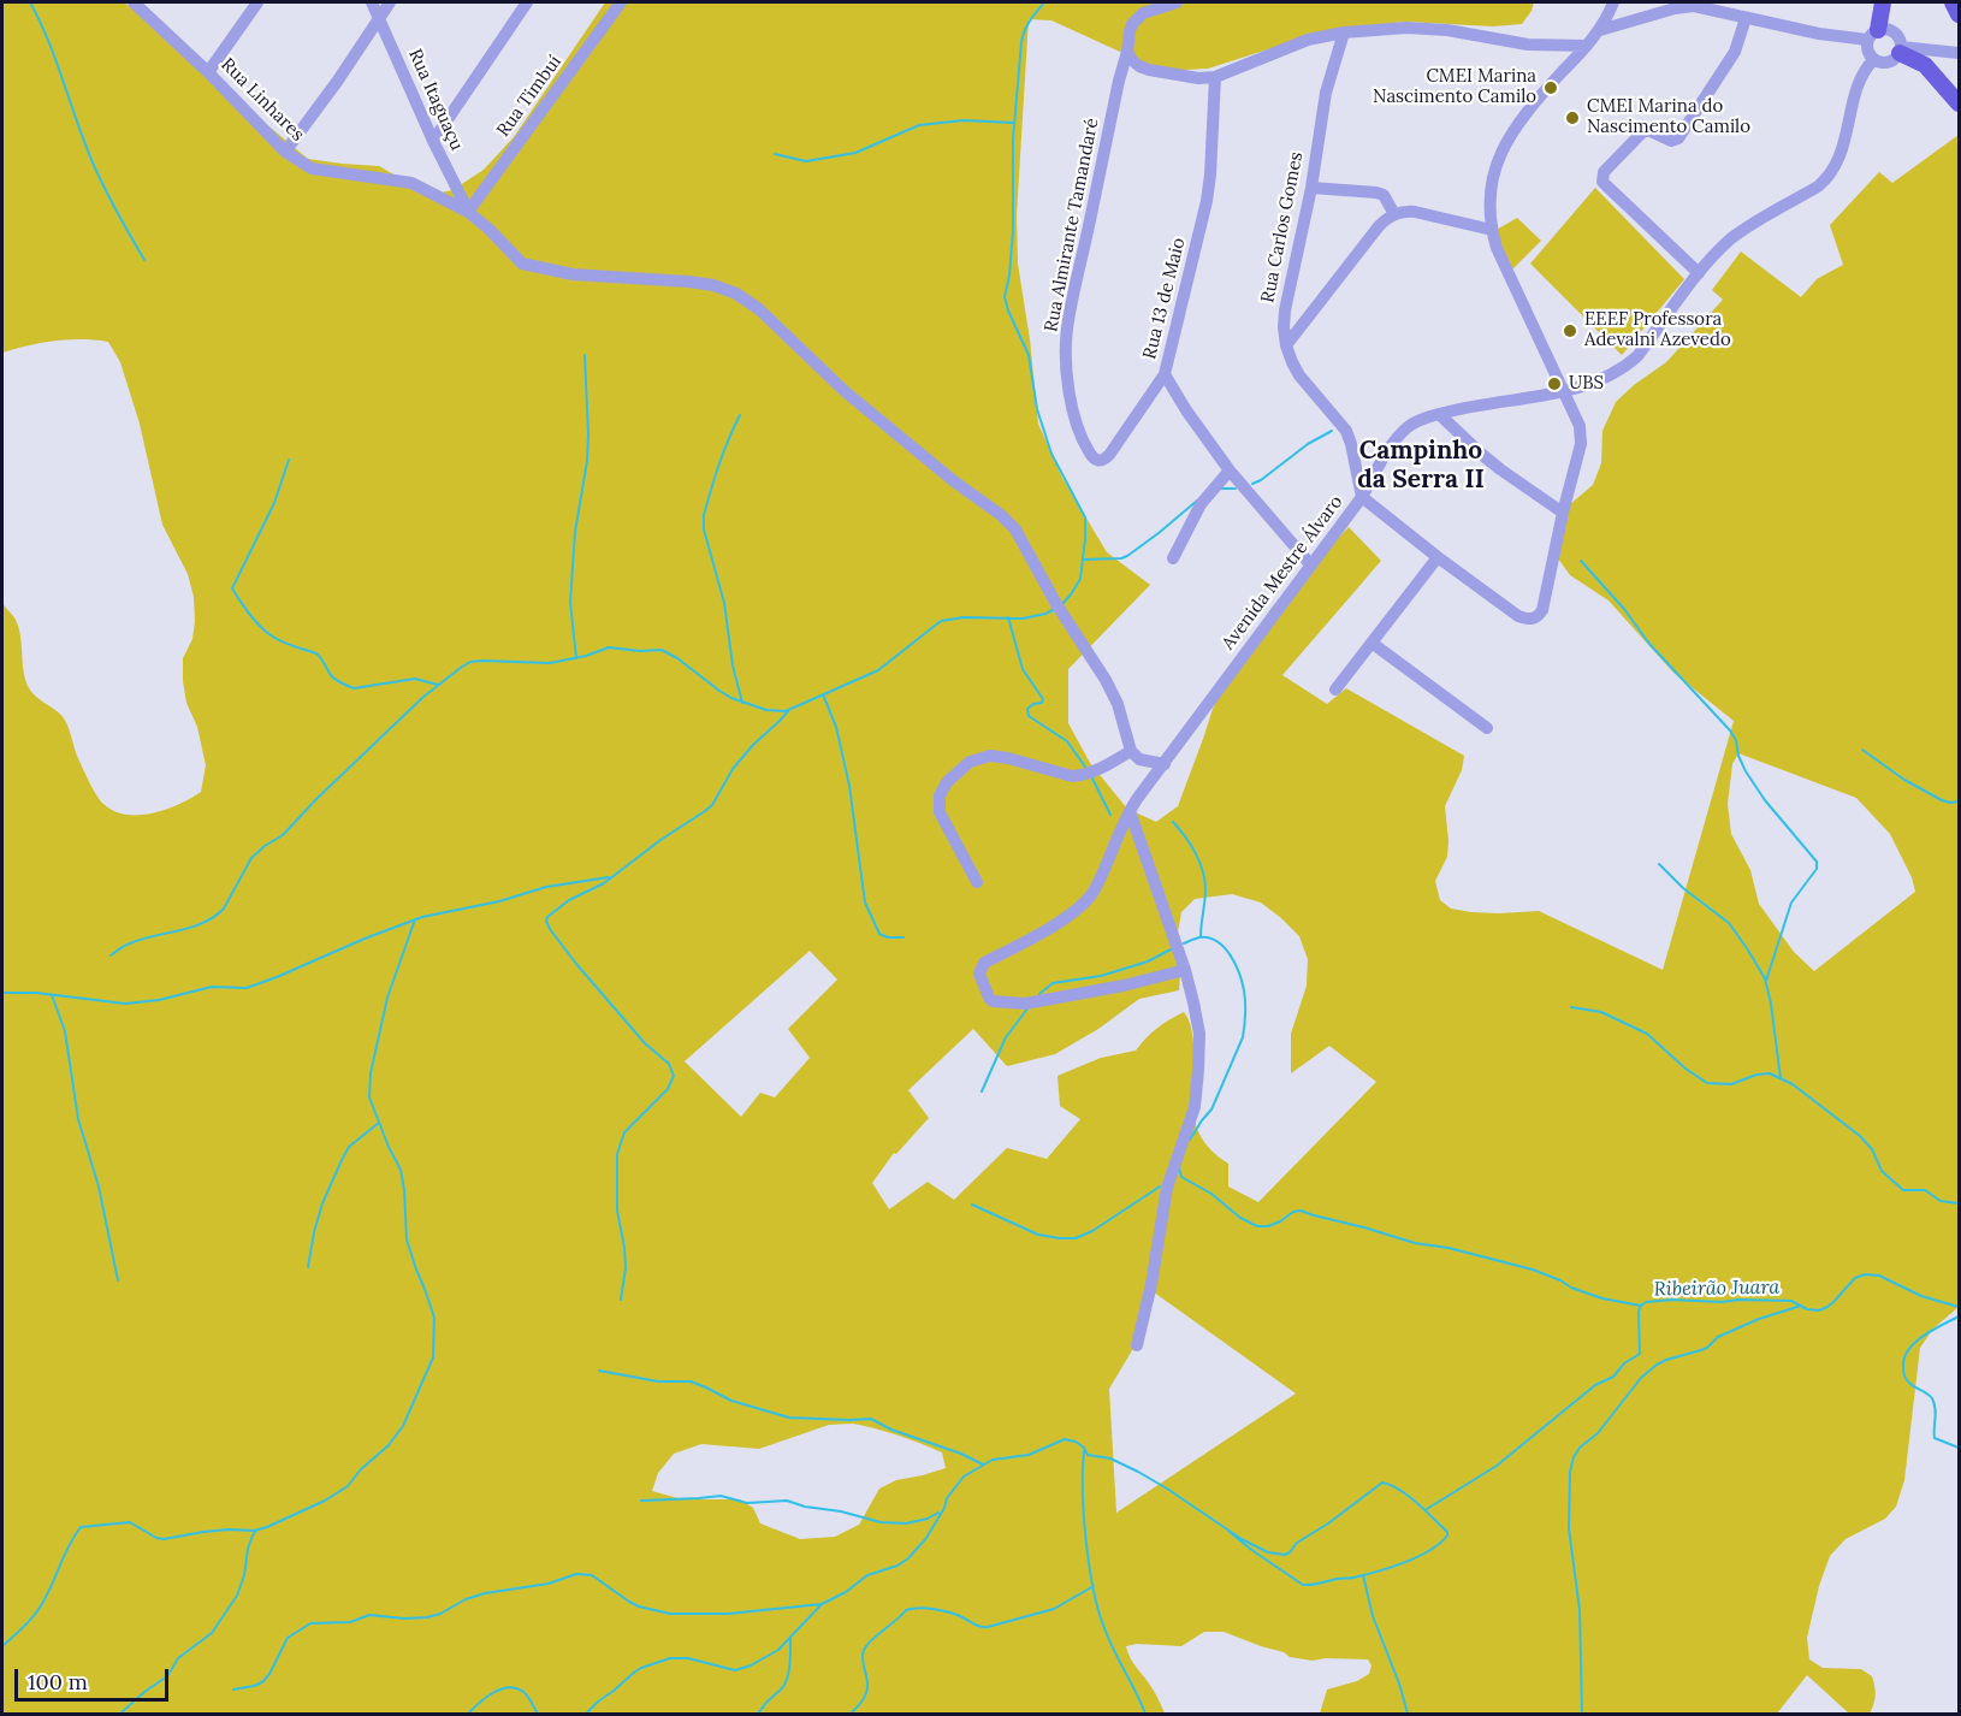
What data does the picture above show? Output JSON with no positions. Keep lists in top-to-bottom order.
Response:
{
  "streets": {
    "street": [
      "Rua Timbuí",
      "Rua Linhares",
      "Rua Itaguaçu",
      "Rua Almirante Tamandaré",
      "Rua Carlos Gomes",
      "Rua 13 de Maio",
      "Avenida Mestre Álvaro"
    ]
  },
  "crossings": [
    ["Rua Timbuí", "Rua Linhares"],
    ["Rua Timbuí", "Rua Itaguaçu"],
    ["Rua Linhares", "Rua Itaguaçu"],
    ["Rua Almirante Tamandaré", "Rua 13 de Maio"],
    ["Rua Carlos Gomes", "Avenida Mestre Álvaro"],
    ["Rua 13 de Maio", "Avenida Mestre Álvaro"]
  ],
  "districts": ["Campinho da Serra II"],
  "water": ["Ribeirão Juara"],
  "places": [
    "CMEI Marina Nascimento Camilo",
    "CMEI Marina do Nascimento Camilo",
    "EEEF Professora Adevalni Azevedo",
    "UBS"
  ],
  "scale_bar": "100 m"
}
